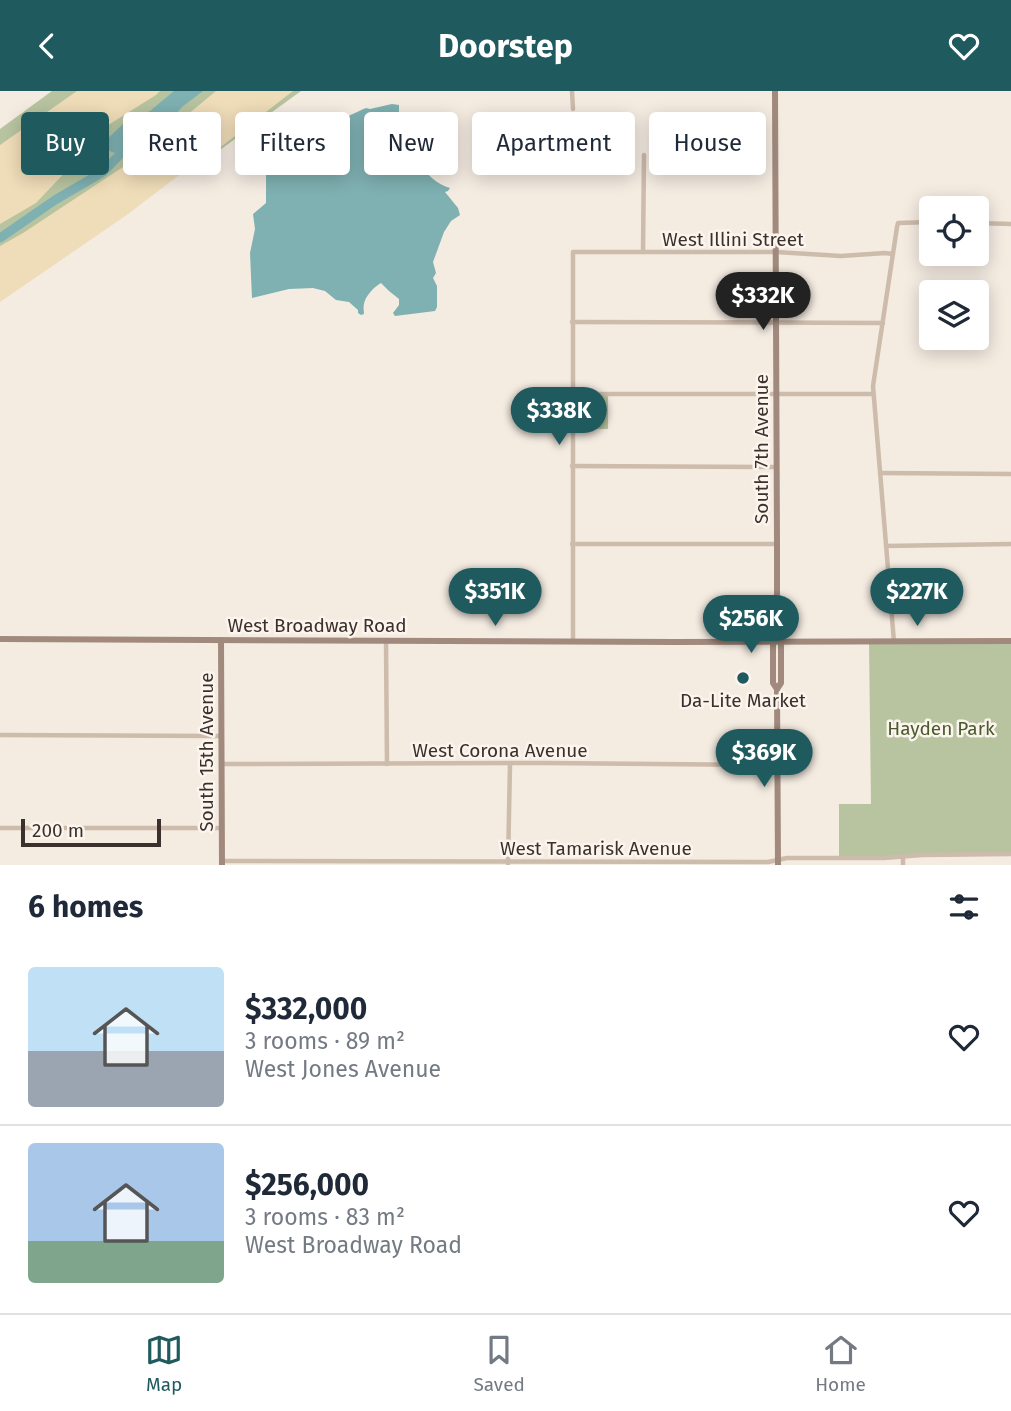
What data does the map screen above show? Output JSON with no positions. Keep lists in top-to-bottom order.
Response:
{
  "streets": {
    "main road": ["South 7th Avenue", "West Broadway Road", "South 15th Avenue"],
    "street": ["West Illini Street", "West Corona Avenue", "West Tamarisk Avenue"]
  },
  "crossings": [
    ["West Illini Street", "South 7th Avenue"],
    ["South 7th Avenue", "West Broadway Road"],
    ["South 7th Avenue", "West Corona Avenue"],
    ["South 7th Avenue", "West Tamarisk Avenue"],
    ["West Broadway Road", "South 15th Avenue"],
    ["West Corona Avenue", "South 15th Avenue"],
    ["South 15th Avenue", "West Tamarisk Avenue"]
  ],
  "parks": ["Hayden Park"],
  "places": ["Da-Lite Market"],
  "scale_bar": "200 m",
  "page": {
    "header": "Doorstep",
    "chip": [
      "Buy",
      "Rent",
      "Filters",
      "New",
      "Apartment",
      "House"
    ],
    "price": [
      "$332K",
      "$338K",
      "$351K",
      "$227K",
      "$256K",
      "$369K"
    ],
    "scale": "200 m",
    "heading": "6 homes",
    "list": [
      {
        "name": "$332,000",
        "note": "3 rooms · 89 m² · West Jones Avenue"
      },
      {
        "name": "$256,000",
        "note": "3 rooms · 83 m² · West Broadway Road"
      }
    ],
    "tabs": ["Map", "Saved", "Home"]
  }
}
